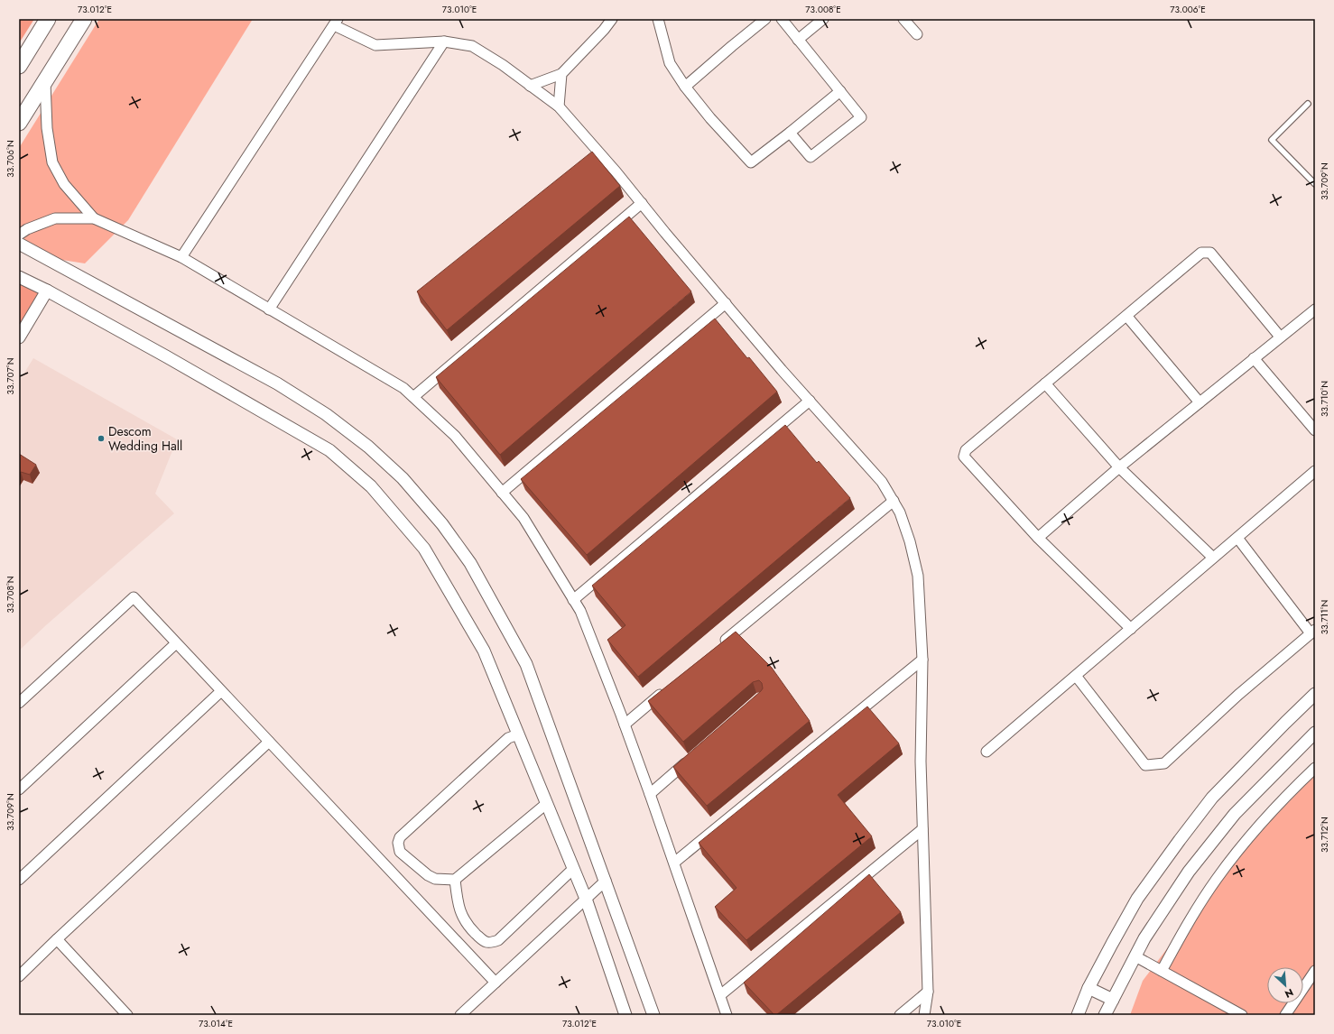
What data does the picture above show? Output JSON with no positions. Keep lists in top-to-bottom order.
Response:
{
  "places": ["Descom Wedding Hall"],
  "north": "bottom right",
  "coordinates": [
    "73.012°E",
    "73.010°E",
    "73.008°E",
    "73.006°E",
    "33.706°N",
    "33.709°N",
    "33.707°N",
    "33.710°N",
    "33.708°N",
    "33.711°N",
    "33.712°N",
    "73.014°E"
  ]
}
